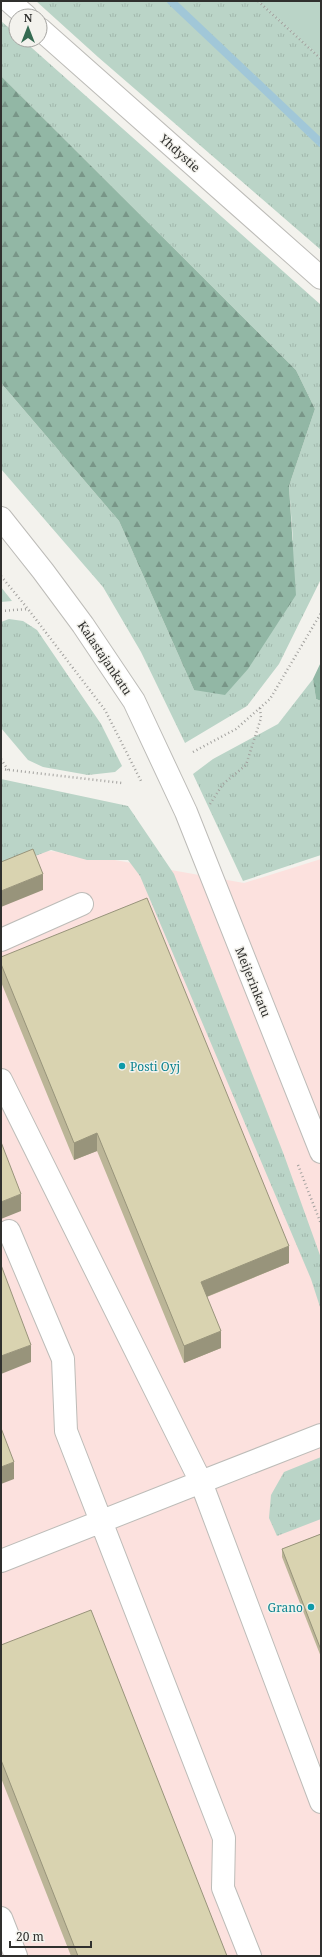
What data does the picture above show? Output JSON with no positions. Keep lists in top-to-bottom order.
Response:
{
  "streets": {
    "street": ["Yhdystie", "Kalastajankatu", "Meijerinkatu"]
  },
  "crossings": [
    ["Kalastajankatu", "Meijerinkatu"]
  ],
  "places": ["Posti Oyj", "Grano"],
  "scale_bar": "20 m",
  "north": "top"
}
